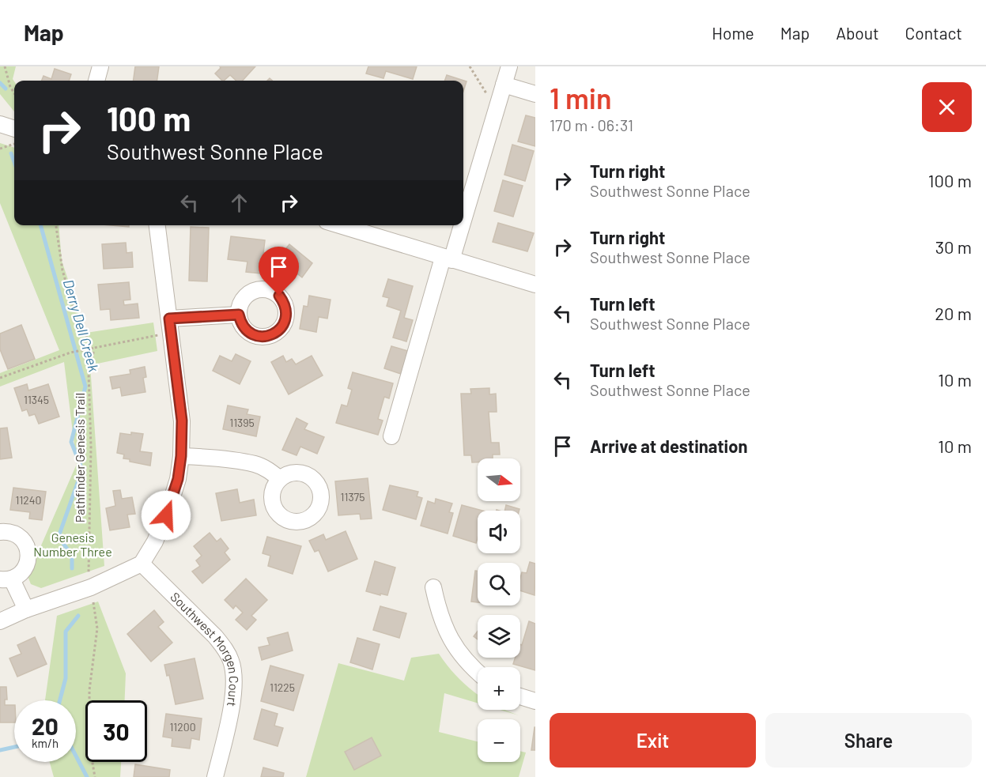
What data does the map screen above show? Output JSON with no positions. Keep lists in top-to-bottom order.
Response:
{
  "streets": {
    "street": ["Southwest Morgen Court"],
    "path": ["Pathfinder Genesis Trail"]
  },
  "water": ["Derry Dell Creek"],
  "parks": ["Genesis Number Three"],
  "house_numbers": [
    "11345",
    "11395",
    "11375",
    "11240",
    "11225",
    "11200"
  ],
  "north": "right",
  "page": {
    "header": "Map",
    "nav": [
      "Home",
      "Map",
      "About",
      "Contact"
    ],
    "heading": ["1 min", "170 m · 06:31"],
    "turn": ["100 m", "Southwest Sonne Place"],
    "list": [
      {
        "name": "Turn right",
        "note": "Southwest Sonne Place",
        "value": "100 m"
      },
      {
        "name": "Turn right",
        "note": "Southwest Sonne Place",
        "value": "30 m"
      },
      {
        "name": "Turn left",
        "note": "Southwest Sonne Place",
        "value": "20 m"
      },
      {
        "name": "Turn left",
        "note": "Southwest Sonne Place",
        "value": "10 m"
      },
      {
        "name": "Arrive at destination",
        "value": "10 m"
      }
    ],
    "map_buttons": ["+", "−"],
    "speed": "20 km/h",
    "limit": "30",
    "buttons": ["Exit", "Share"]
  }
}
